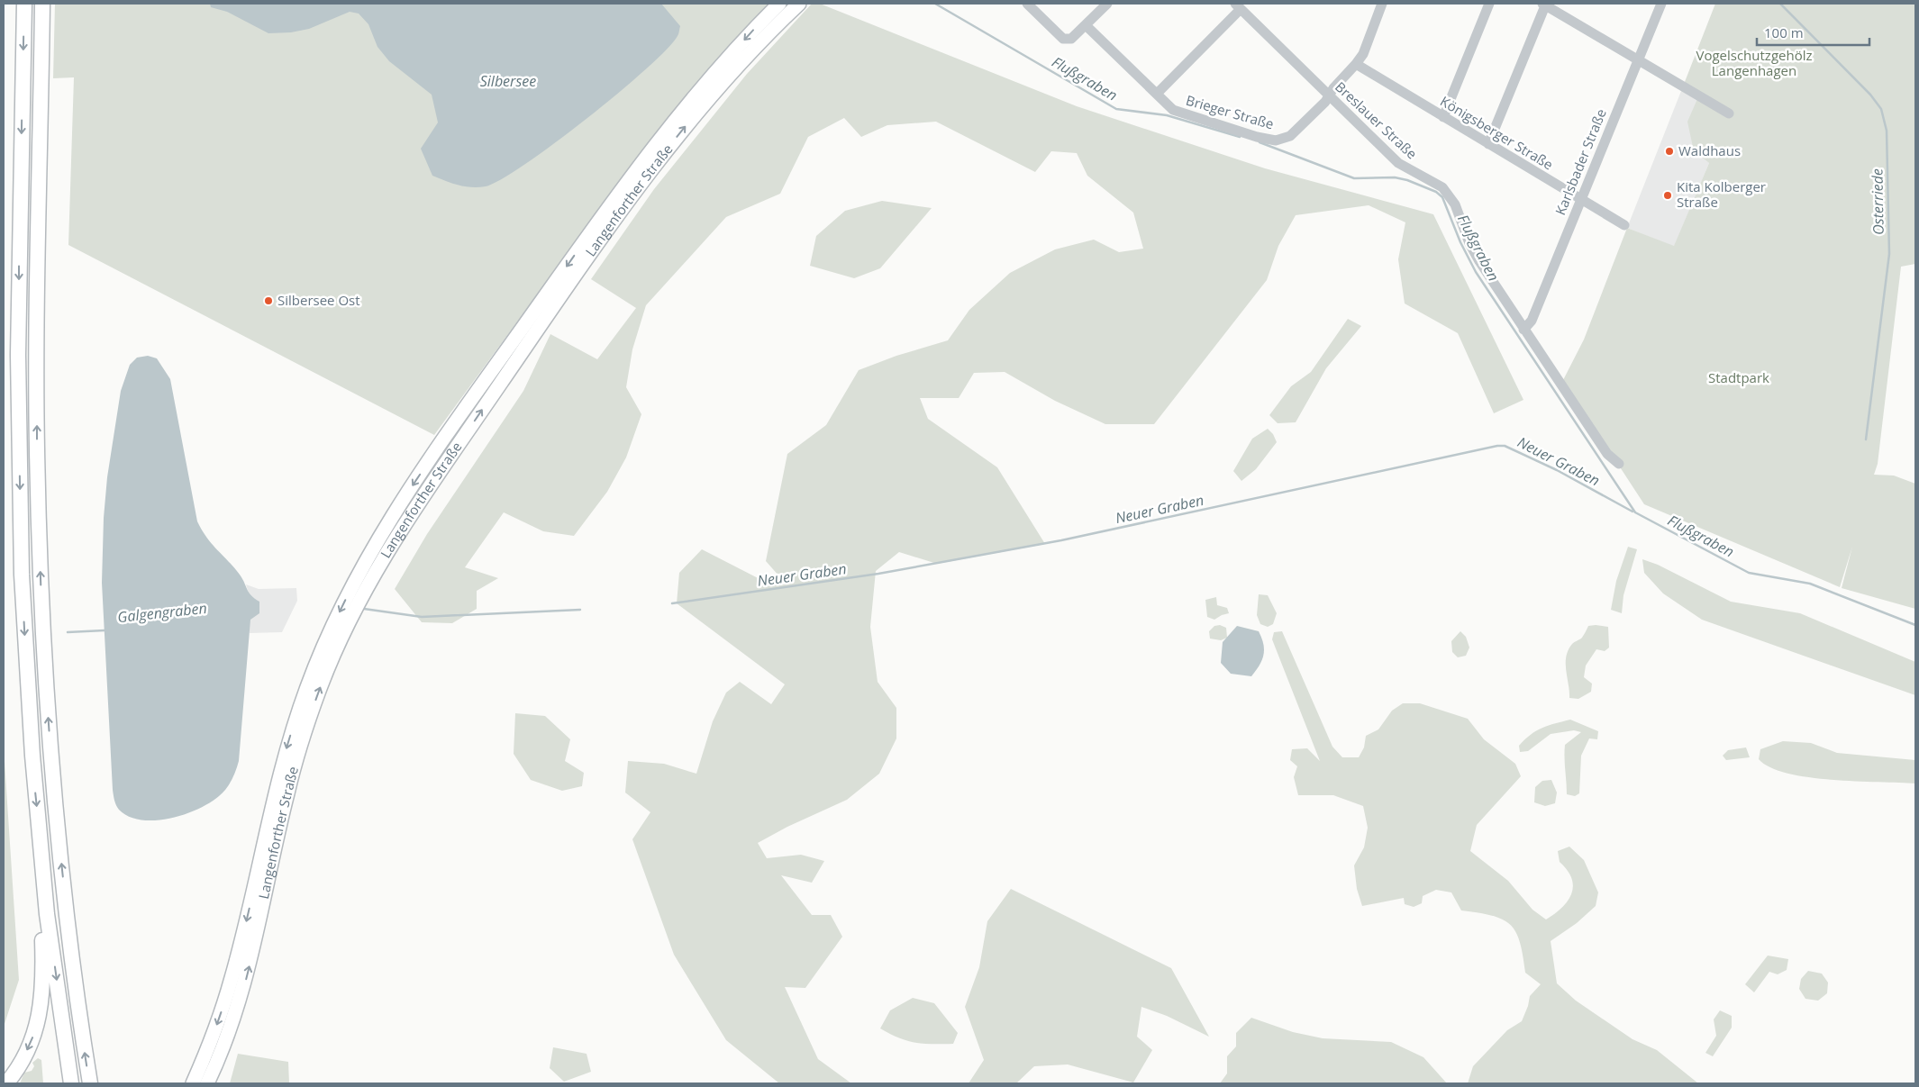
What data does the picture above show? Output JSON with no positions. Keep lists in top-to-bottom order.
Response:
{
  "streets": {
    "main road": ["Langenforther Straße"],
    "street": [
      "Brieger Straße",
      "Breslauer Straße",
      "Königsberger Straße",
      "Karlsbader Straße"
    ]
  },
  "crossings": [
    ["Brieger Straße", "Breslauer Straße"],
    ["Breslauer Straße", "Karlsbader Straße"],
    ["Königsberger Straße", "Karlsbader Straße"]
  ],
  "water": [
    "Flußgraben",
    "Silbersee",
    "Osterriede",
    "Neuer Graben",
    "Galgengraben"
  ],
  "parks": ["Vogelschutzgehölz Langenhagen", "Stadtpark"],
  "places": ["Waldhaus", "Kita Kolberger Straße", "Silbersee Ost"],
  "scale_bar": "100 m"
}
